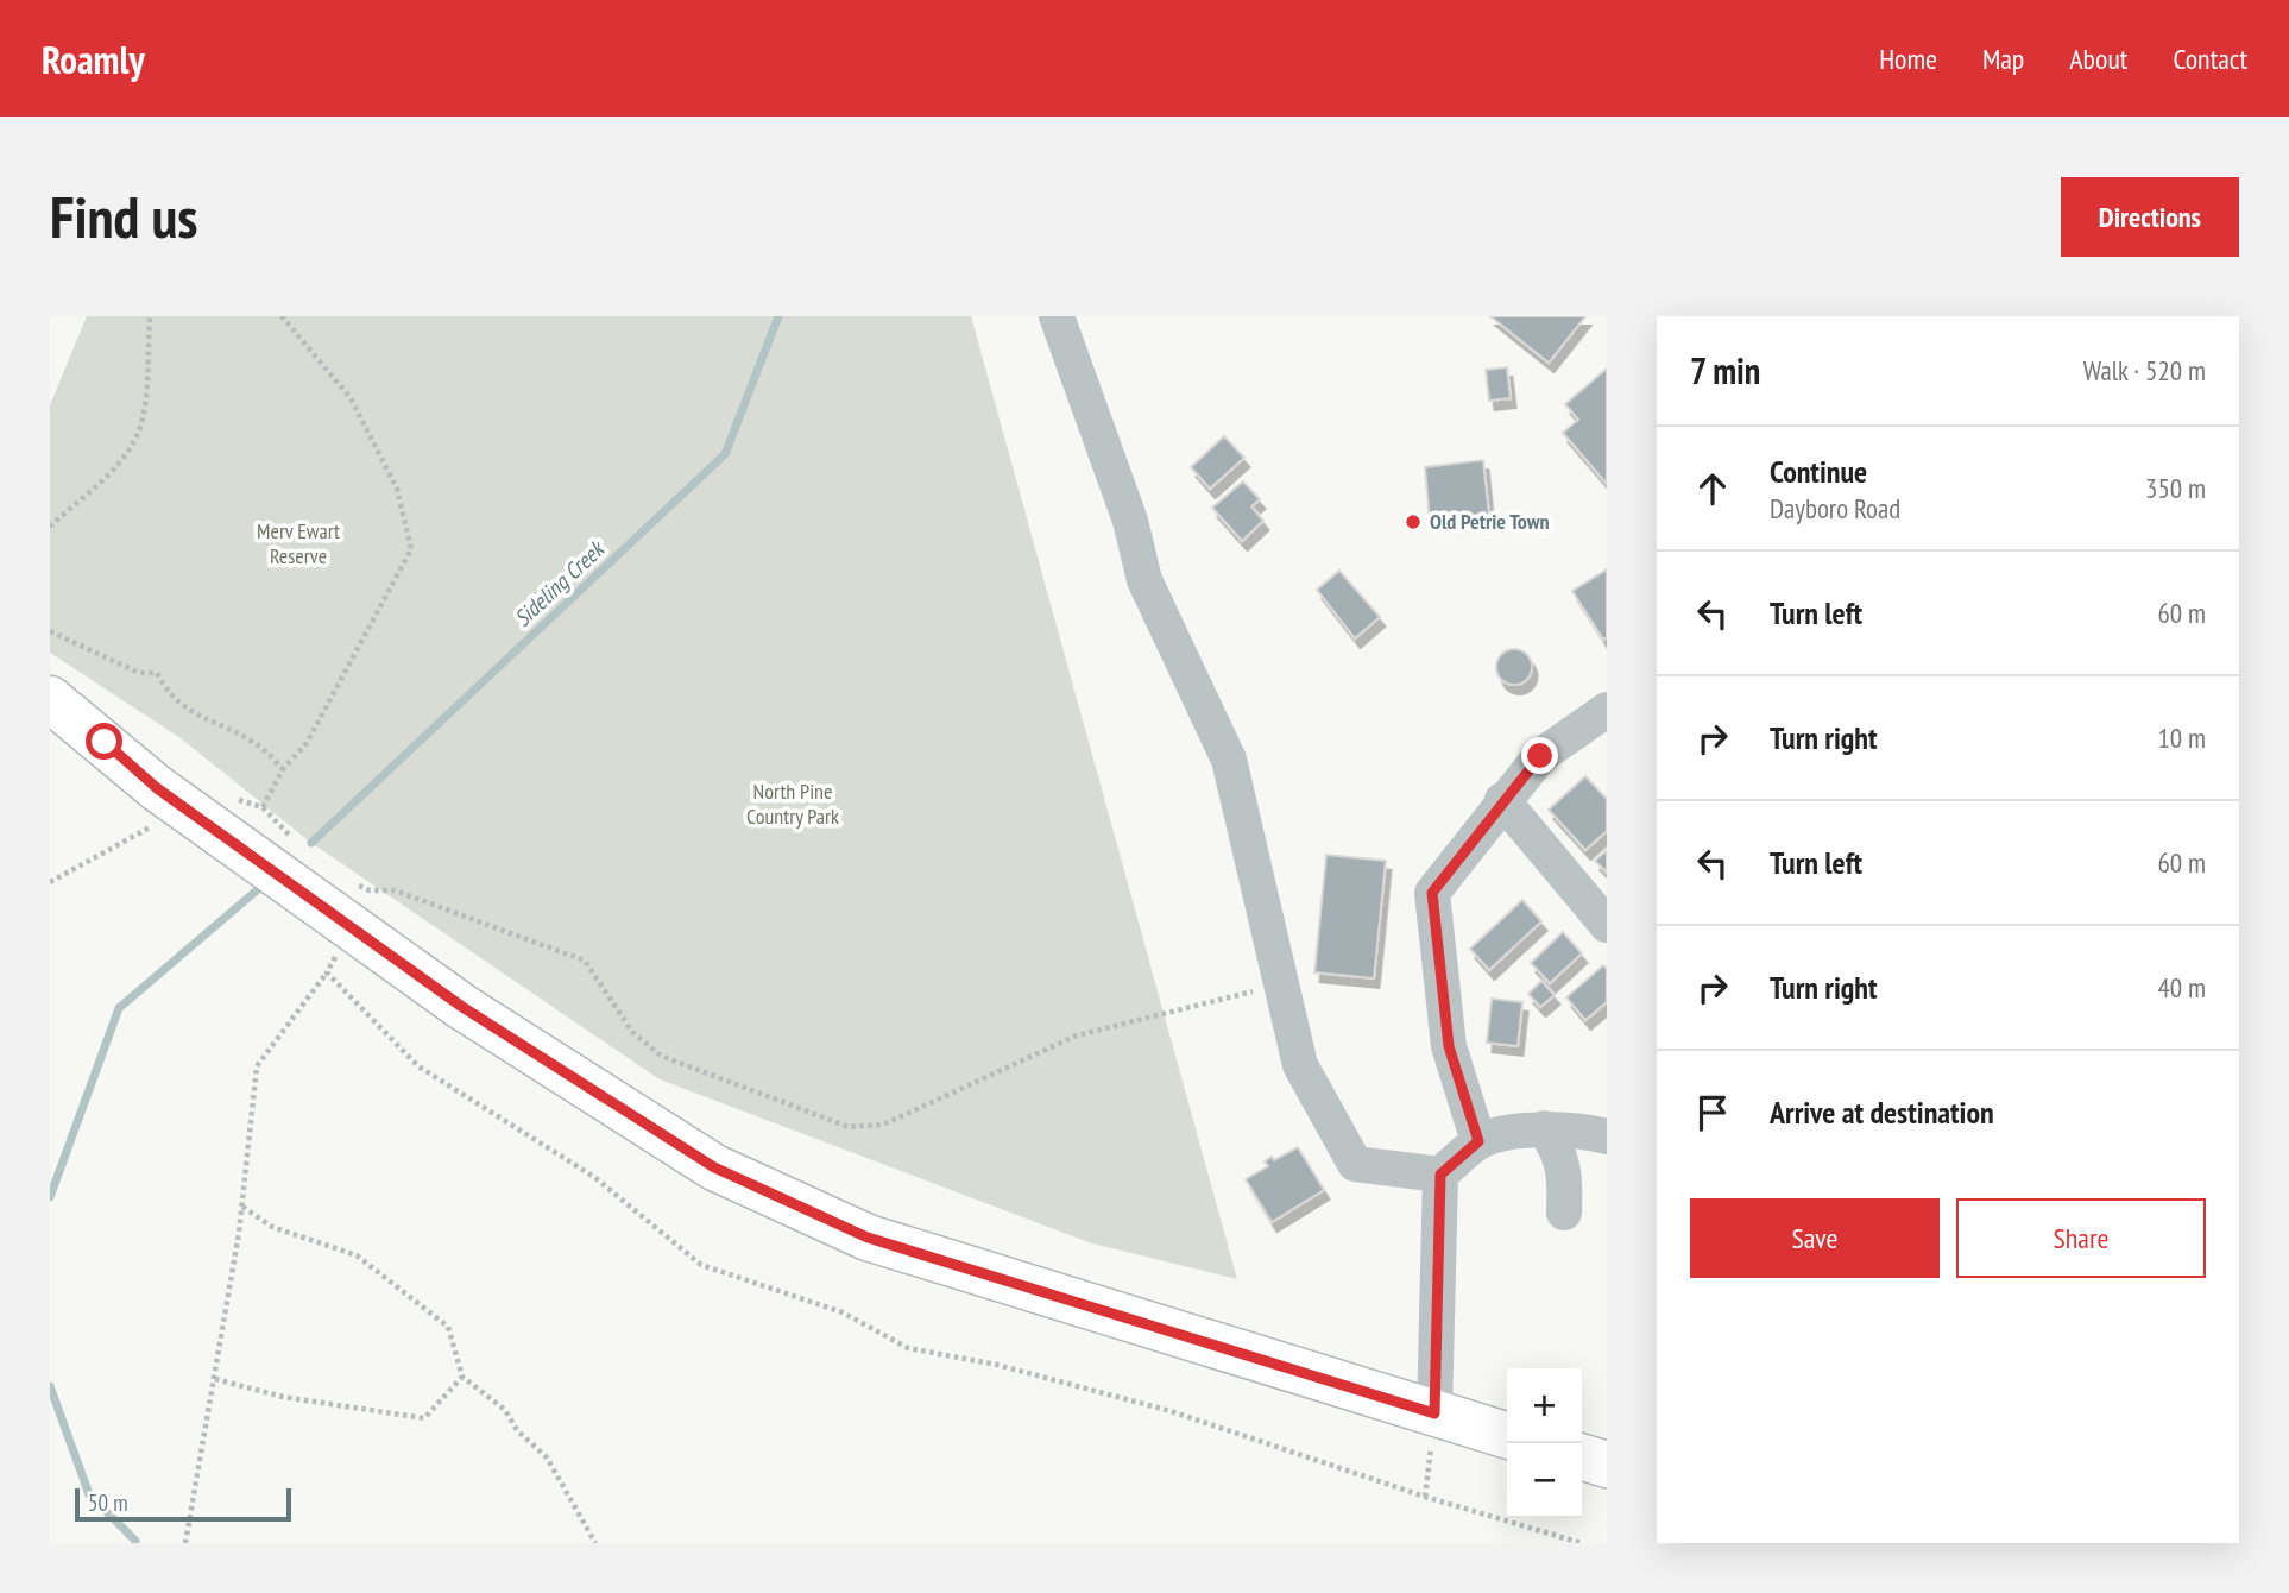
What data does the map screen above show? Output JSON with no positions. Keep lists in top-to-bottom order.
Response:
{
  "water": ["Sideling Creek"],
  "parks": ["Merv Ewart Reserve", "North Pine Country Park"],
  "places": ["Old Petrie Town"],
  "scale_bar": "50 m",
  "page": {
    "header": "Roamly",
    "nav": [
      "Home",
      "Map",
      "About",
      "Contact"
    ],
    "buttons": [
      "Directions",
      ["Save", "Share"]
    ],
    "title": "Find us",
    "heading": ["7 min", "Walk · 520 m"],
    "list": [
      ["Continue", "Dayboro Road", "350 m"],
      ["Turn left", "60 m"],
      ["Turn right", "10 m"],
      ["Turn left", "60 m"],
      ["Turn right", "40 m"],
      "Arrive at destination"
    ],
    "map_buttons": ["+", "−"],
    "scale": "50 m"
  }
}
